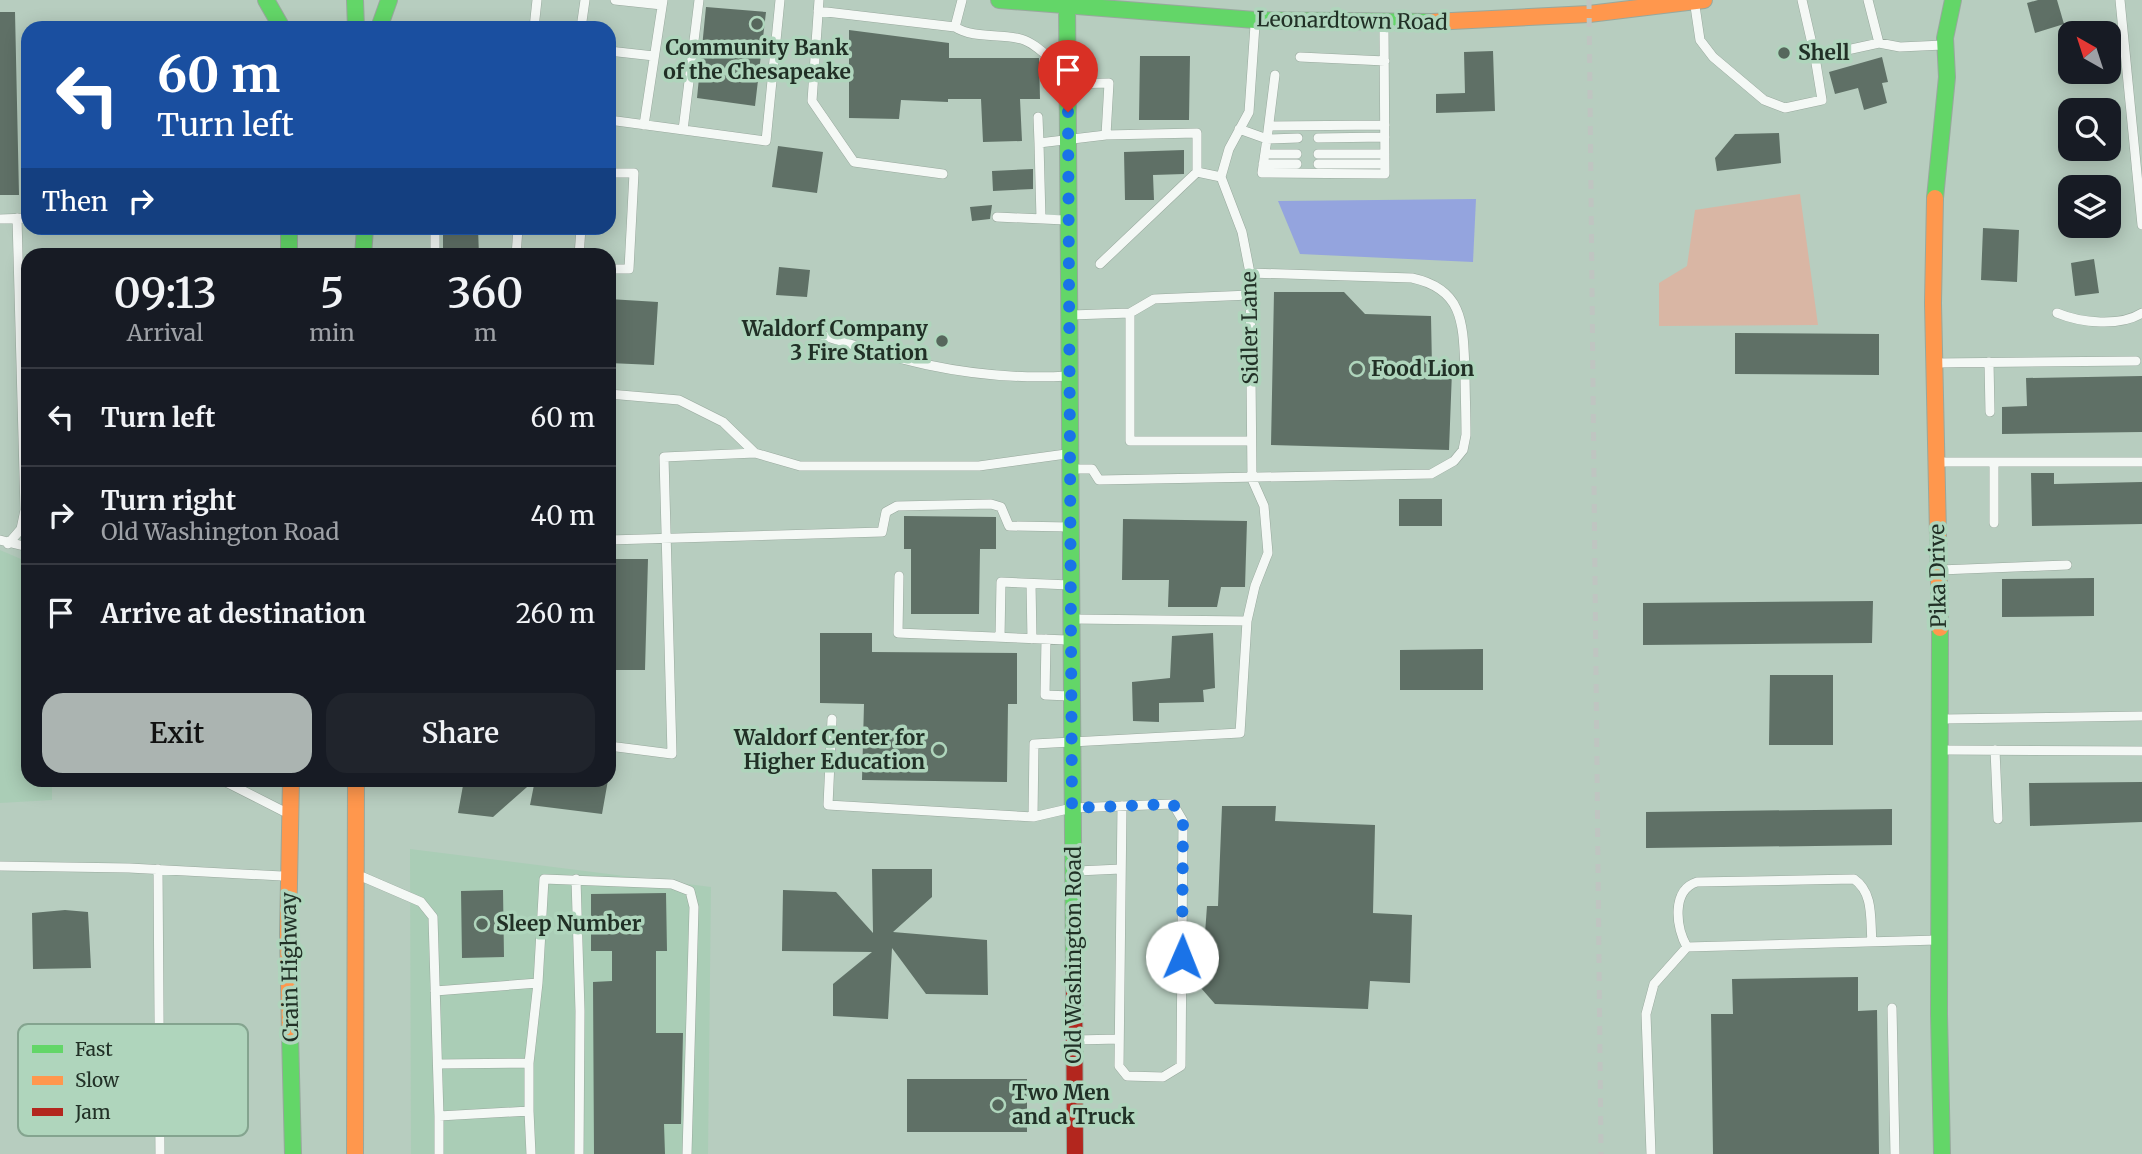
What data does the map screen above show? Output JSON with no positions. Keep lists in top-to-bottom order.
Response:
{
  "streets": {
    "main road": [
      "Leonardtown Road",
      "Pika Drive",
      "Old Washington Road",
      "Crain Highway"
    ],
    "lane": ["Sidler Lane"]
  },
  "crossings": [
    ["Leonardtown Road", "Old Washington Road"],
    ["Sidler Lane", "Old Washington Road"]
  ],
  "places": [
    "Community Bank of the Chesapeake",
    "Shell",
    "Waldorf Company 3 Fire Station",
    "Food Lion",
    "Waldorf Center for Higher Education",
    "Sleep Number",
    "Two Men and a Truck"
  ],
  "legend": ["Fast", "Slow", "Jam"],
  "north": "top left",
  "page": {
    "turn": ["60 m", "Turn left"],
    "then": "Then",
    "eta": [
      "09:13",
      "Arrival",
      "5",
      "min",
      "360",
      "m"
    ],
    "list": [
      {
        "name": "Turn left",
        "value": "60 m"
      },
      {
        "name": "Turn right",
        "note": "Old Washington Road",
        "value": "40 m"
      },
      {
        "name": "Arrive at destination",
        "value": "260 m"
      }
    ],
    "buttons": ["Exit", "Share"]
  }
}
